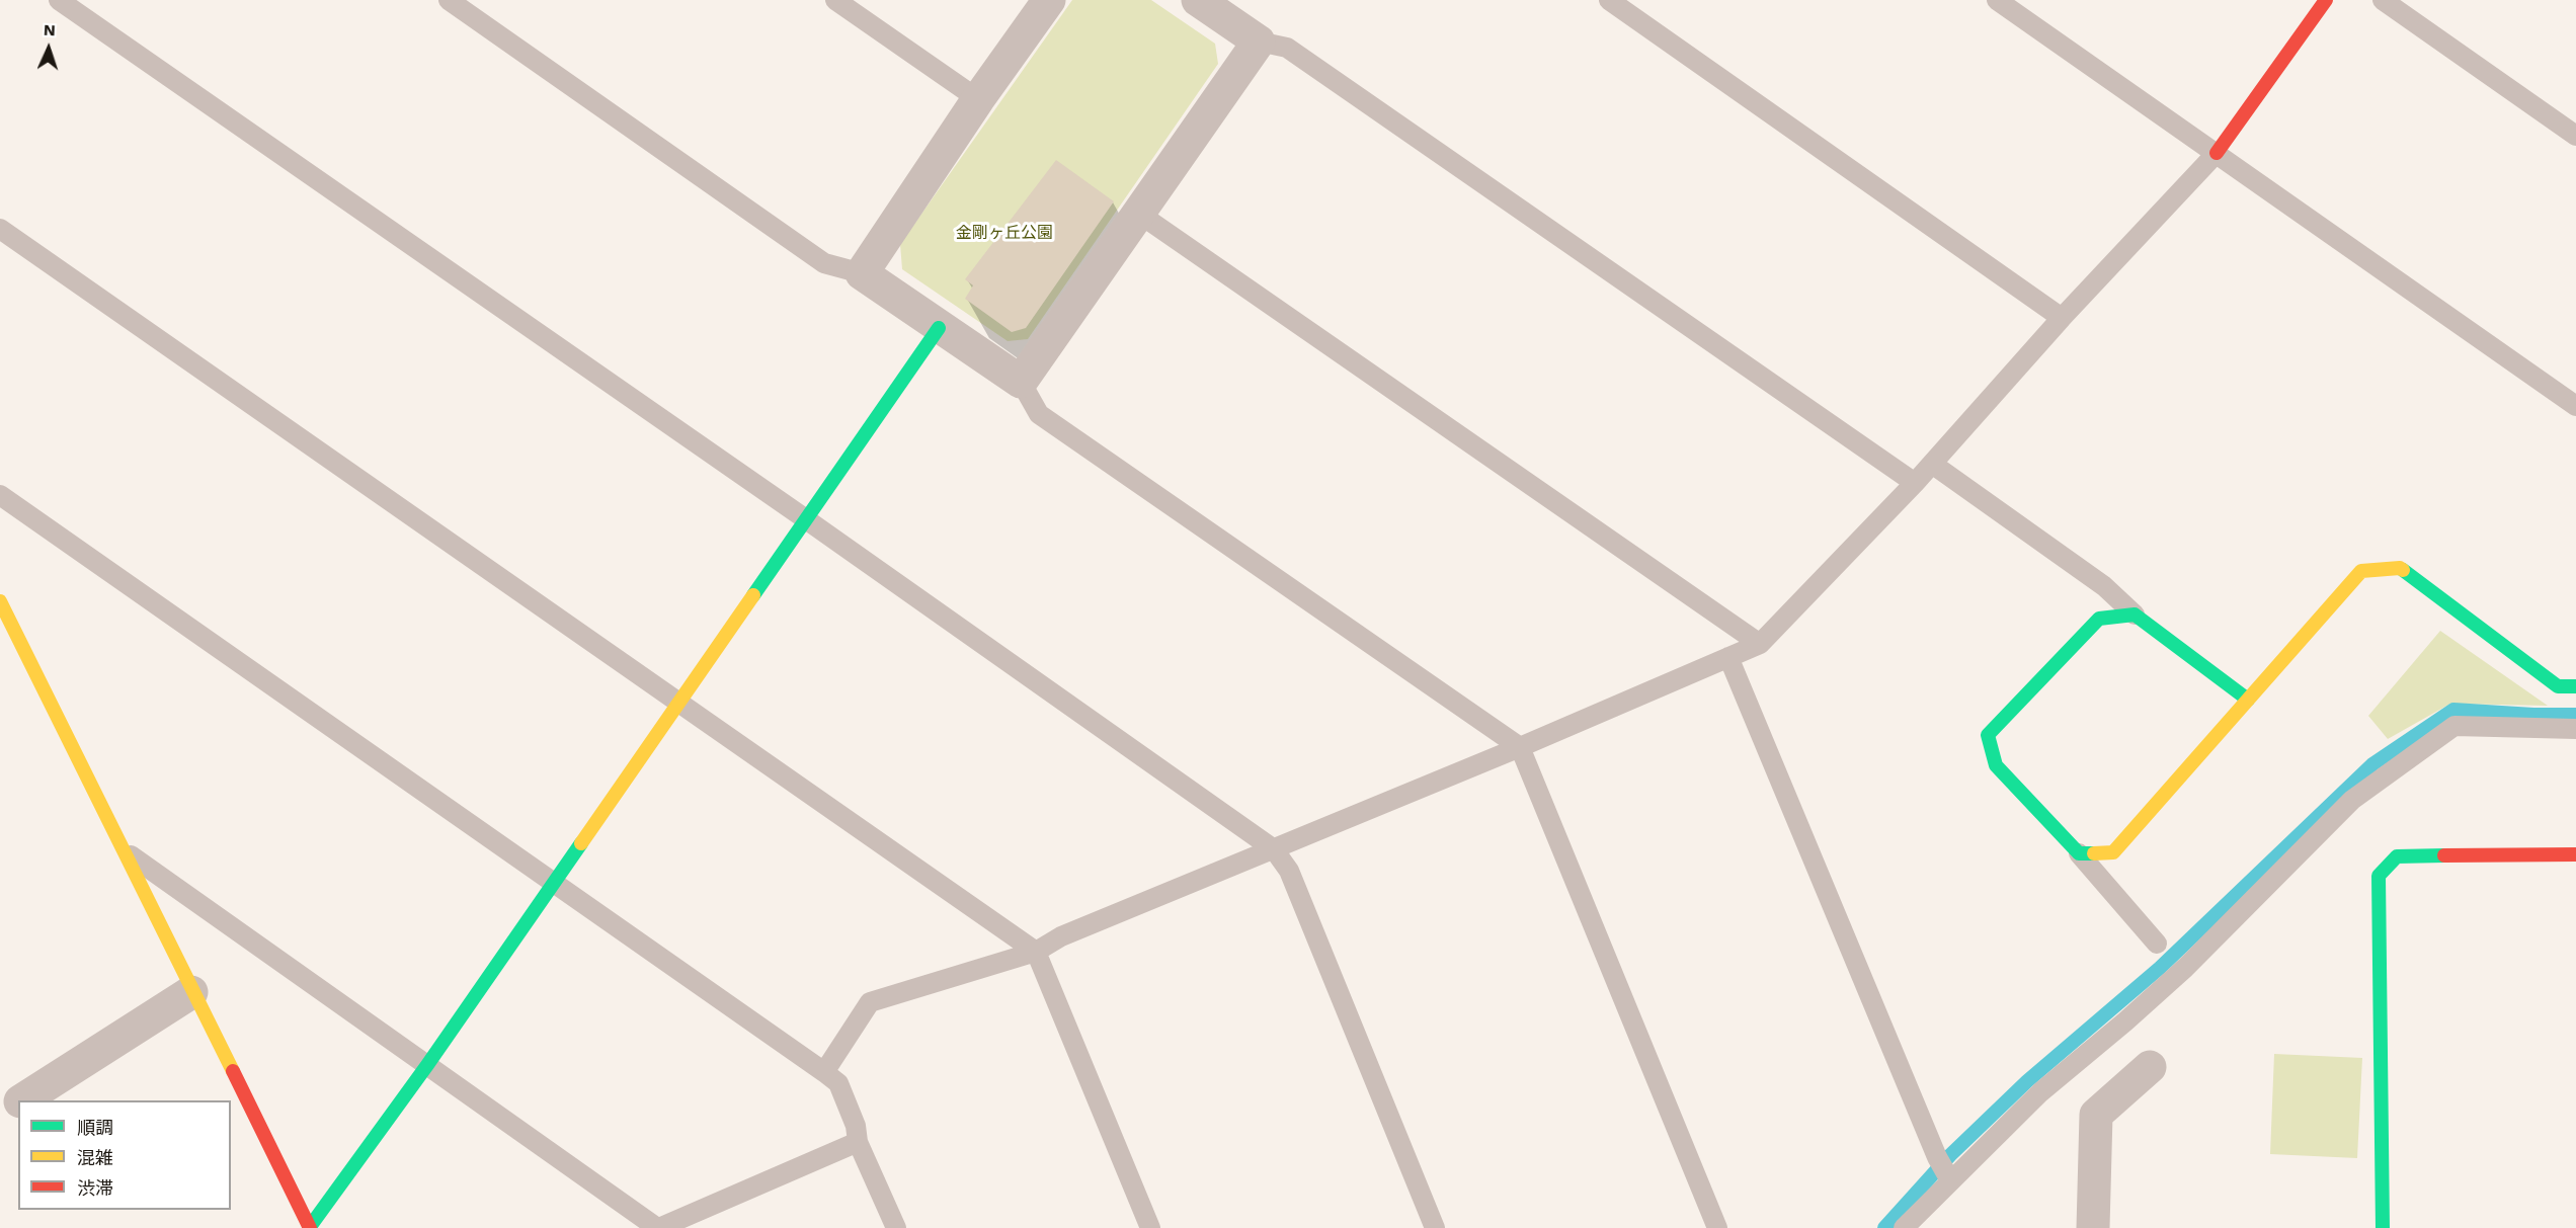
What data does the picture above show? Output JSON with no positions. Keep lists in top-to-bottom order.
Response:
{
  "parks": ["金剛ヶ丘公園"],
  "legend": ["順調", "混雑", "渋滞"],
  "north": "top"
}
